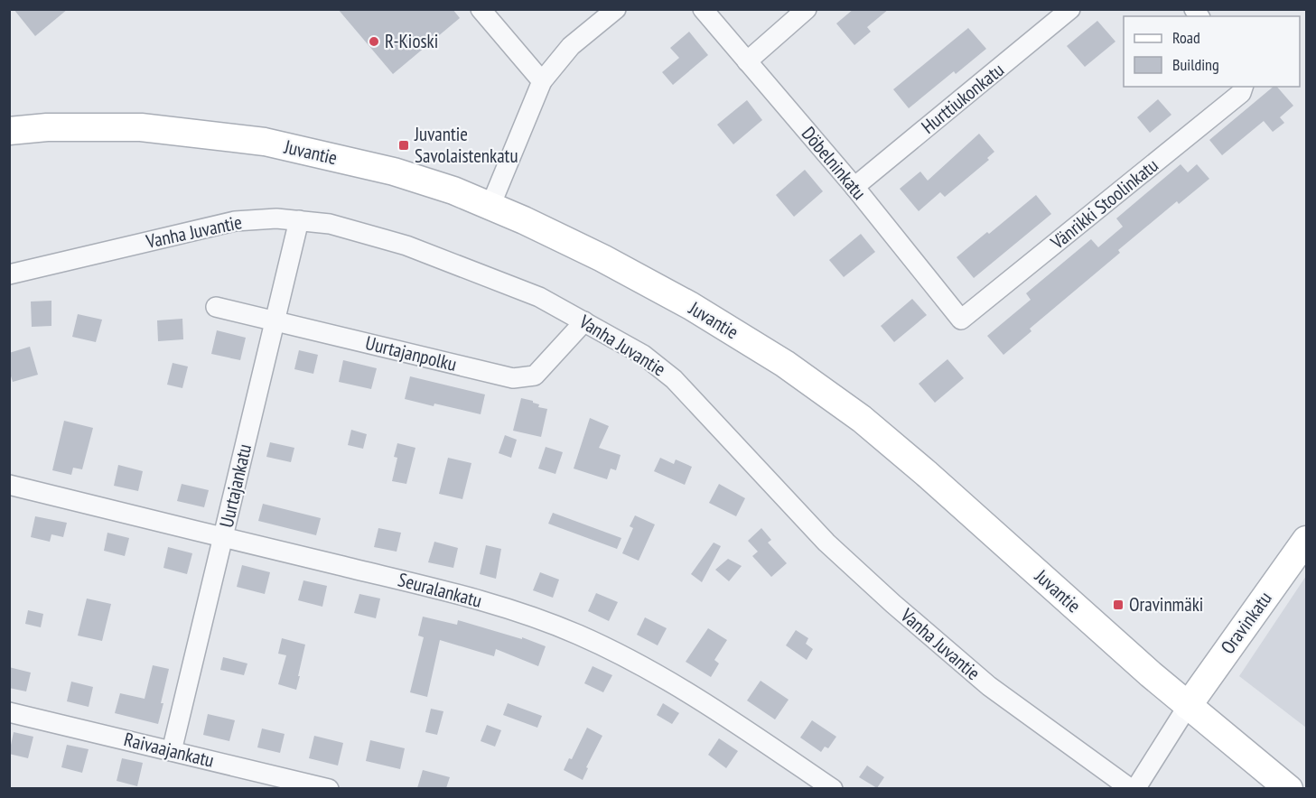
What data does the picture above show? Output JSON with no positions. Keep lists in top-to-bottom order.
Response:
{
  "streets": {
    "main road": ["Juvantie", "Oravinkatu"],
    "street": [
      "Hurttiukonkatu",
      "Döbelninkatu",
      "Vänrikki Stoolinkatu",
      "Vanha Juvantie",
      "Uurtajanpolku",
      "Uurtajankatu",
      "Seuralankatu",
      "Raivaajankatu"
    ]
  },
  "crossings": [
    ["Hurttiukonkatu", "Döbelninkatu"],
    ["Juvantie", "Oravinkatu"],
    ["Döbelninkatu", "Vänrikki Stoolinkatu"],
    ["Vanha Juvantie", "Uurtajanpolku"],
    ["Vanha Juvantie", "Uurtajankatu"],
    ["Uurtajanpolku", "Uurtajankatu"],
    ["Uurtajankatu", "Seuralankatu"],
    ["Uurtajankatu", "Raivaajankatu"]
  ],
  "places": {
    "other": ["R-Kioski"],
    "transit": ["Juvantie Savolaistenkatu", "Oravinmäki"]
  },
  "legend": ["Road", "Building"]
}
